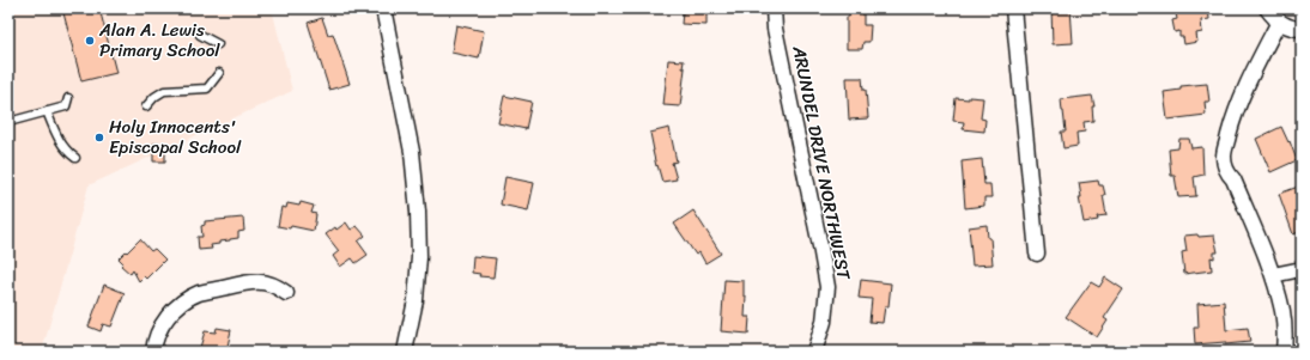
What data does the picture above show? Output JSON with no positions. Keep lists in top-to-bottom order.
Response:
{
  "streets": {
    "street": ["ARUNDEL DRIVE NORTHWEST"]
  },
  "places": ["Alan A. Lewis Primary School", "Holy Innocents' Episcopal School"]
}
